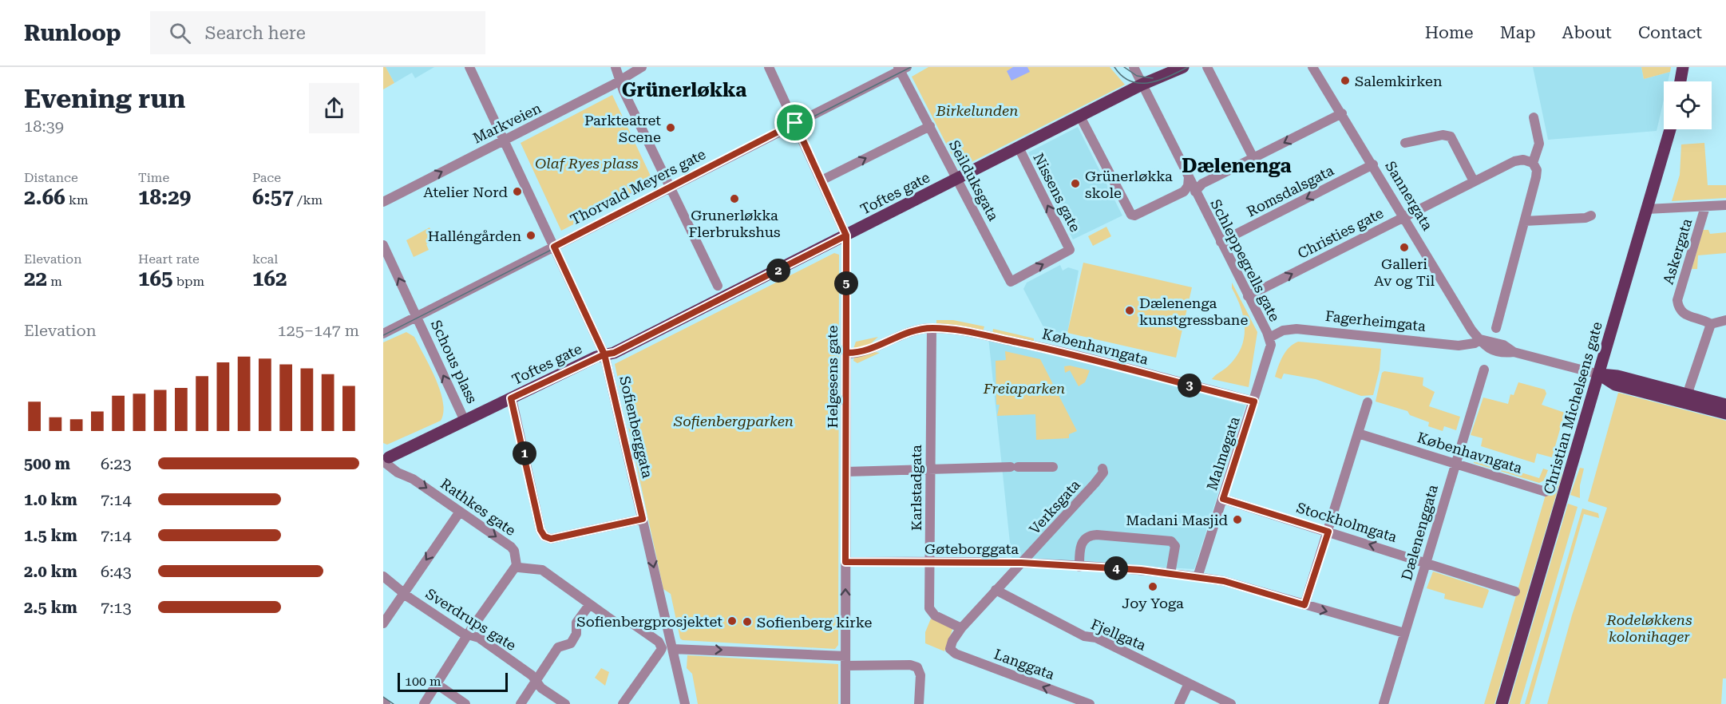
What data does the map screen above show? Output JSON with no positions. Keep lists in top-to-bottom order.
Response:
{
  "streets": {
    "main road": ["Toftes gate", "Schous plass", "Christian Michelsens gate"],
    "street": [
      "Markveien",
      "Seilduksgata",
      "Thorvald Meyers gate",
      "Romsdalsgata",
      "Nissens gate",
      "Sannergata",
      "Christies gate",
      "Askergata",
      "Schleppegrells gate",
      "Fagerheimgata",
      "Københavngata",
      "Helgesens gate",
      "Sofienberggata",
      "Malmøgata",
      "Karlstadgata",
      "Rathkes gate",
      "Verksgata",
      "Stockholmgata",
      "Dælenenggata",
      "Gøteborggata",
      "Sverdrups gate",
      "Fjellgata",
      "Langgata"
    ]
  },
  "crossings": [
    ["Markveien", "Sofienberggata"],
    ["Seilduksgata", "Thorvald Meyers gate"],
    ["Seilduksgata", "Nissens gate"],
    ["Seilduksgata", "Toftes gate"],
    ["Thorvald Meyers gate", "Schous plass"],
    ["Thorvald Meyers gate", "Helgesens gate"],
    ["Thorvald Meyers gate", "Sofienberggata"],
    ["Romsdalsgata", "Sannergata"],
    ["Romsdalsgata", "Schleppegrells gate"],
    ["Nissens gate", "Toftes gate"],
    ["Toftes gate", "Schleppegrells gate"],
    ["Toftes gate", "Schous plass"],
    ["Toftes gate", "Helgesens gate"],
    ["Toftes gate", "Sofienberggata"],
    ["Sannergata", "Christies gate"],
    ["Sannergata", "Fagerheimgata"],
    ["Christies gate", "Schleppegrells gate"],
    ["Schleppegrells gate", "Fagerheimgata"],
    ["Schleppegrells gate", "Malmøgata"],
    ["Fagerheimgata", "Malmøgata"],
    ["Københavngata", "Helgesens gate"],
    ["Københavngata", "Malmøgata"],
    ["Københavngata", "Karlstadgata"],
    ["Københavngata", "Dælenenggata"],
    ["Schous plass", "Rathkes gate"],
    ["Helgesens gate", "Gøteborggata"],
    ["Malmøgata", "Stockholmgata"],
    ["Malmøgata", "Gøteborggata"],
    ["Karlstadgata", "Verksgata"],
    ["Karlstadgata", "Gøteborggata"],
    ["Verksgata", "Gøteborggata"],
    ["Verksgata", "Fjellgata"],
    ["Verksgata", "Langgata"],
    ["Stockholmgata", "Dælenenggata"],
    ["Dælenenggata", "Gøteborggata"]
  ],
  "one_way": [
    "Markveien",
    "Christies gate",
    "Schous plass",
    "Rathkes gate",
    "Langgata"
  ],
  "districts": ["Grünerløkka", "Dælenenga"],
  "parks": [
    "Birkelunden",
    "Olaf Ryes plass",
    "Freiaparken",
    "Sofienbergparken",
    "Rodeløkkens kolonihager"
  ],
  "places": [
    "Salemkirken",
    "Parkteatret Scene",
    "Grünerløkka skole",
    "Atelier Nord",
    "Grunerløkka Flerbrukshus",
    "Halléngården",
    "Galleri Av og Til",
    "Dælenenga kunstgressbane",
    "Madani Masjid",
    "Joy Yoga",
    "Sofienbergprosjektet",
    "Sofienberg kirke"
  ],
  "scale_bar": "100 m",
  "page": {
    "header": "Runloop",
    "search": "Search here",
    "nav": [
      "Home",
      "Map",
      "About",
      "Contact"
    ],
    "heading": ["Evening run", "18:39"],
    "stats": [
      ["Distance", "2.66 km"],
      ["Time", "18:29"],
      ["Pace", "6:57 /km"],
      ["Elevation", "22 m"],
      ["Heart rate", "165 bpm"],
      ["kcal", "162"]
    ],
    "pins": [
      "2",
      "5",
      "3",
      "1",
      "4"
    ],
    "chart": ["Elevation", "125–147 m"],
    "list": [
      {
        "name": "500 m",
        "note": "6:23"
      },
      {
        "name": "1.0 km",
        "note": "7:14"
      },
      {
        "name": "1.5 km",
        "note": "7:14"
      },
      {
        "name": "2.0 km",
        "note": "6:43"
      },
      {
        "name": "2.5 km",
        "note": "7:13"
      }
    ],
    "scale": "100 m"
  }
}
